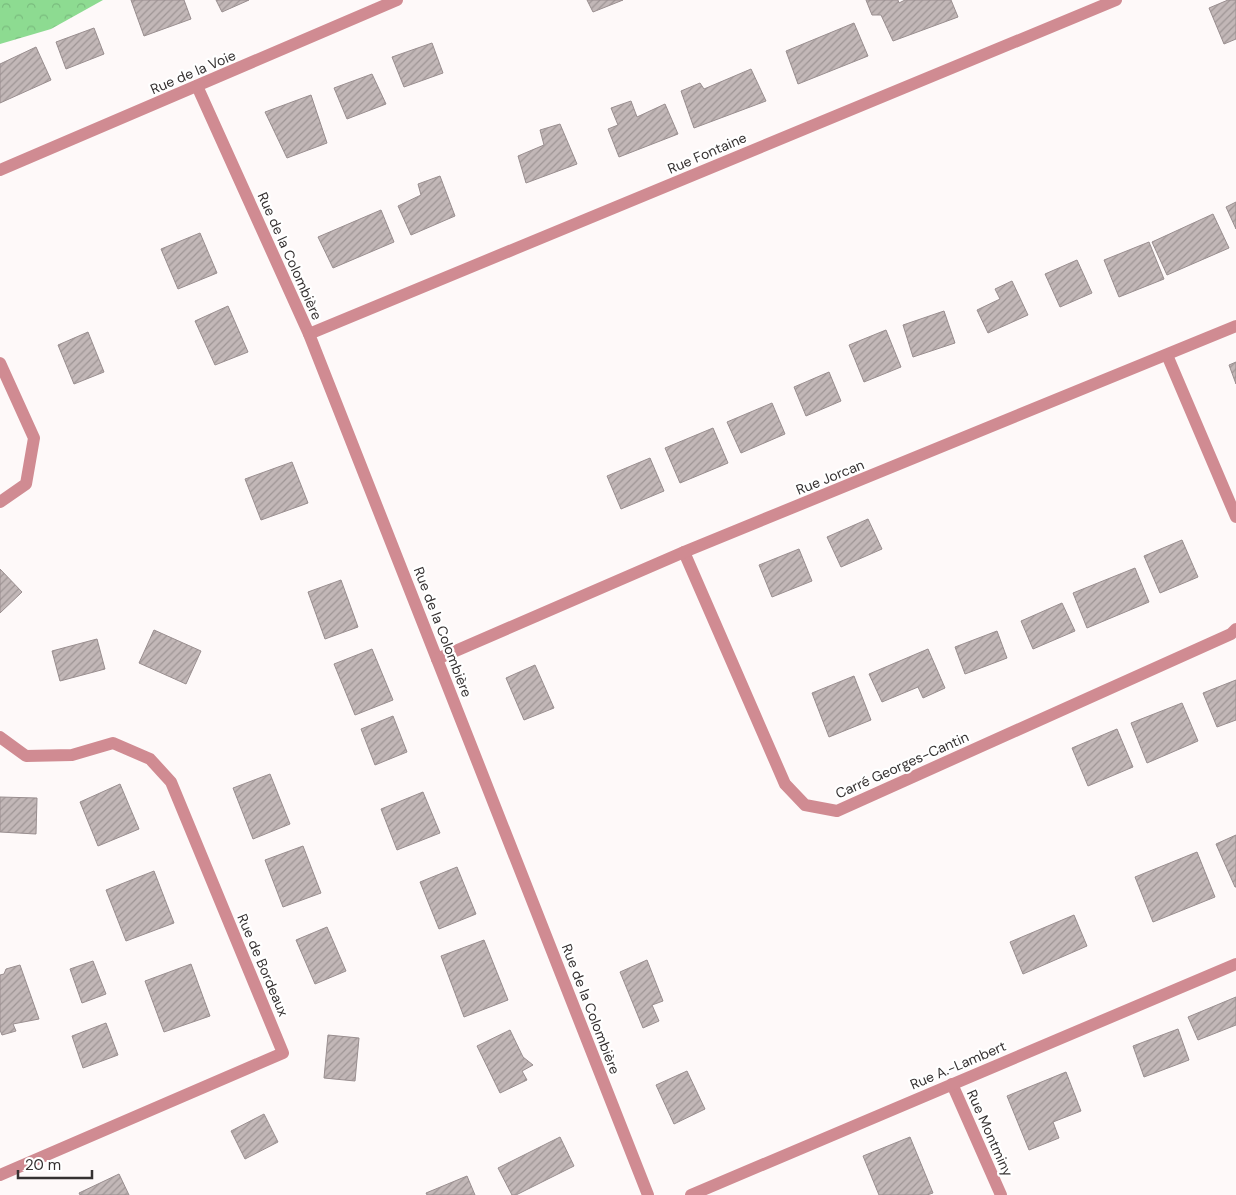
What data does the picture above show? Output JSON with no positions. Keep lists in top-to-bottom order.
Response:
{
  "streets": {
    "street": [
      "Rue de la Voie",
      "Rue Fontaine",
      "Rue de la Colombière",
      "Rue Jorcan",
      "Carré Georges-Cantin",
      "Rue de Bordeaux",
      "Rue A.-Lambert",
      "Rue Montminy"
    ]
  },
  "crossings": [
    ["Rue de la Voie", "Rue de la Colombière"],
    ["Rue Fontaine", "Rue de la Colombière"],
    ["Rue de la Colombière", "Rue Jorcan"],
    ["Rue Jorcan", "Carré Georges-Cantin"],
    ["Rue A.-Lambert", "Rue Montminy"]
  ],
  "scale_bar": "20 m"
}
